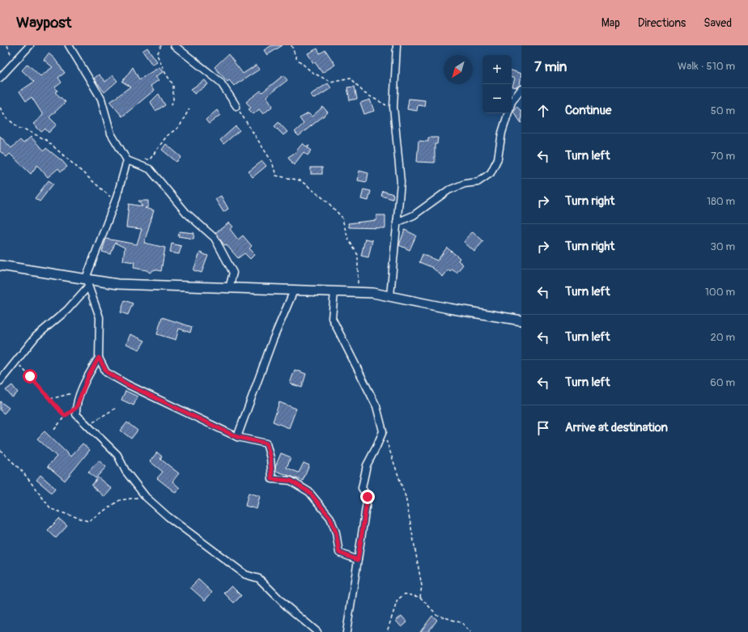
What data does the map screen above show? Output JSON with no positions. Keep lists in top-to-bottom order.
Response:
{
  "north": "bottom left",
  "page": {
    "header": "Waypost",
    "nav": ["Map", "Directions", "Saved"],
    "heading": ["7 min", "Walk · 510 m"],
    "map_buttons": ["+", "−"],
    "list": [
      ["Continue", "50 m"],
      ["Turn left", "70 m"],
      ["Turn right", "180 m"],
      ["Turn right", "30 m"],
      ["Turn left", "100 m"],
      ["Turn left", "20 m"],
      ["Turn left", "60 m"],
      "Arrive at destination"
    ]
  }
}
